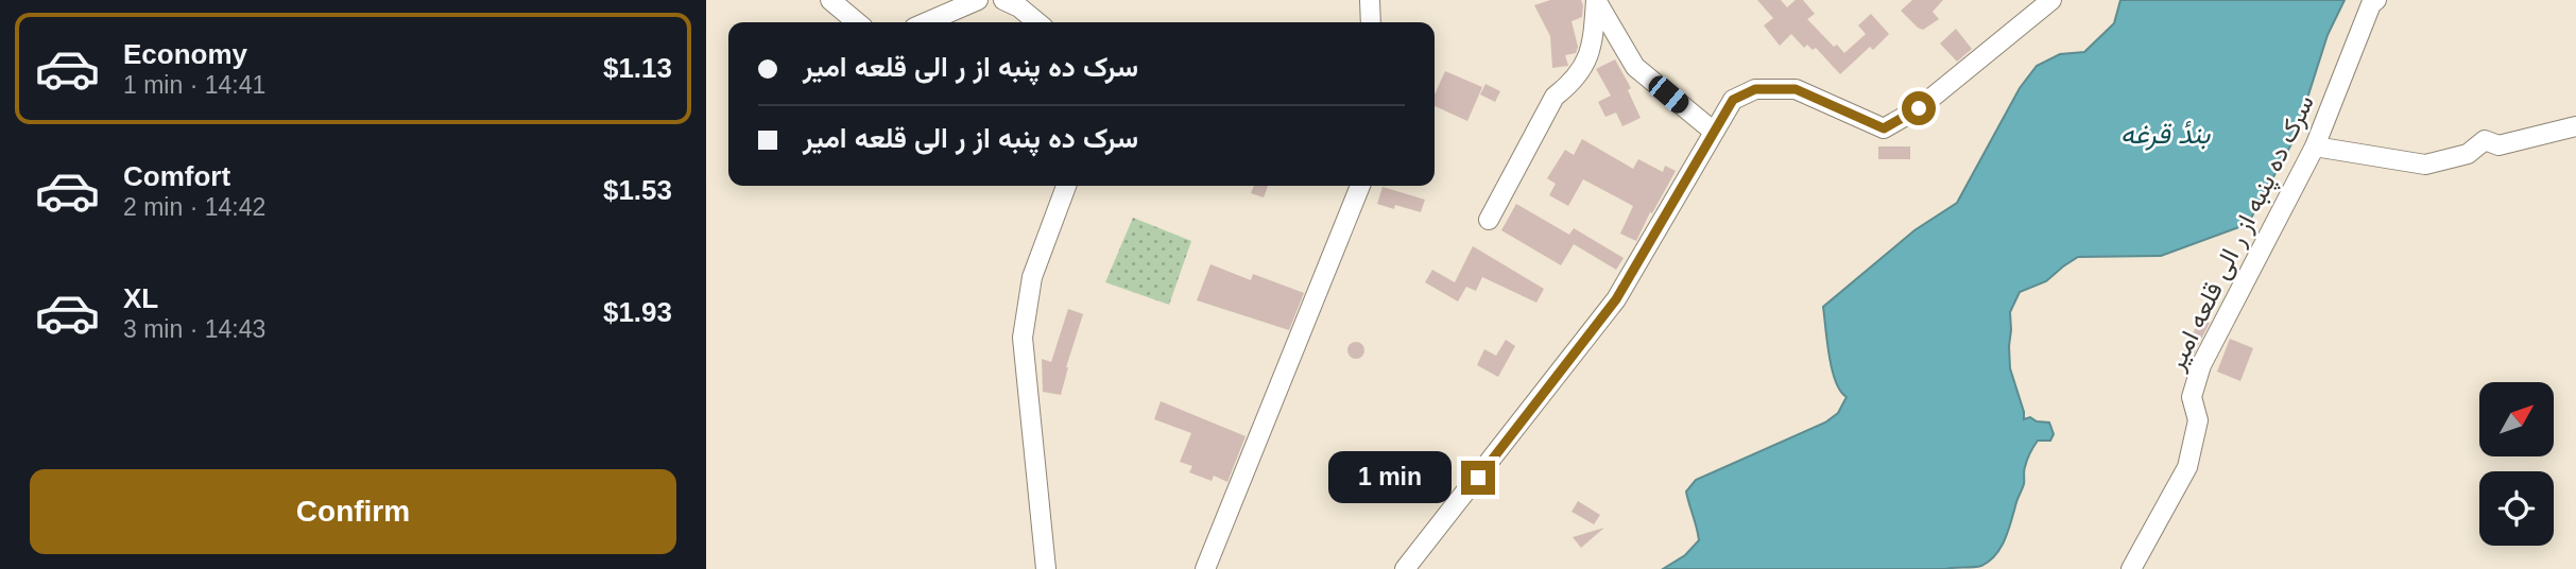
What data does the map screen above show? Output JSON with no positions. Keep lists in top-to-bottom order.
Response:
{
  "streets": {
    "street": ["سرک ده پنبه از ر الی قلعه امیر"]
  },
  "water": ["بندٔ قرغه"],
  "north": "top right",
  "page": {
    "list": [
      {
        "name": "Economy",
        "note": "1 min · 14:41",
        "value": "$1.13"
      },
      {
        "name": "Comfort",
        "note": "2 min · 14:42",
        "value": "$1.53"
      },
      {
        "name": "XL",
        "note": "3 min · 14:43",
        "value": "$1.93"
      }
    ],
    "banner": ["سرک ده پنبه از ر الی قلعه امیر", "سرک ده پنبه از ر الی قلعه امیر"],
    "bubble": "1 min",
    "buttons": "Confirm"
  }
}
